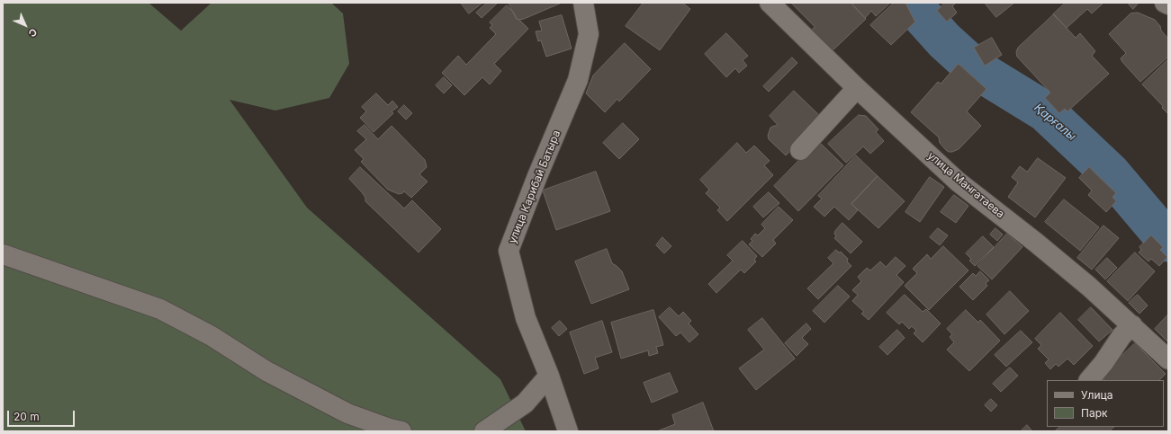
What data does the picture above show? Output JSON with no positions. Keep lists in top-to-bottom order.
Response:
{
  "streets": {
    "street": ["улица Мангатаева", "улица Карибай Батыра"]
  },
  "water": ["Қарғалы"],
  "legend": ["Улица", "Парк"],
  "scale_bar": "20 m",
  "north": "bottom right"
}
